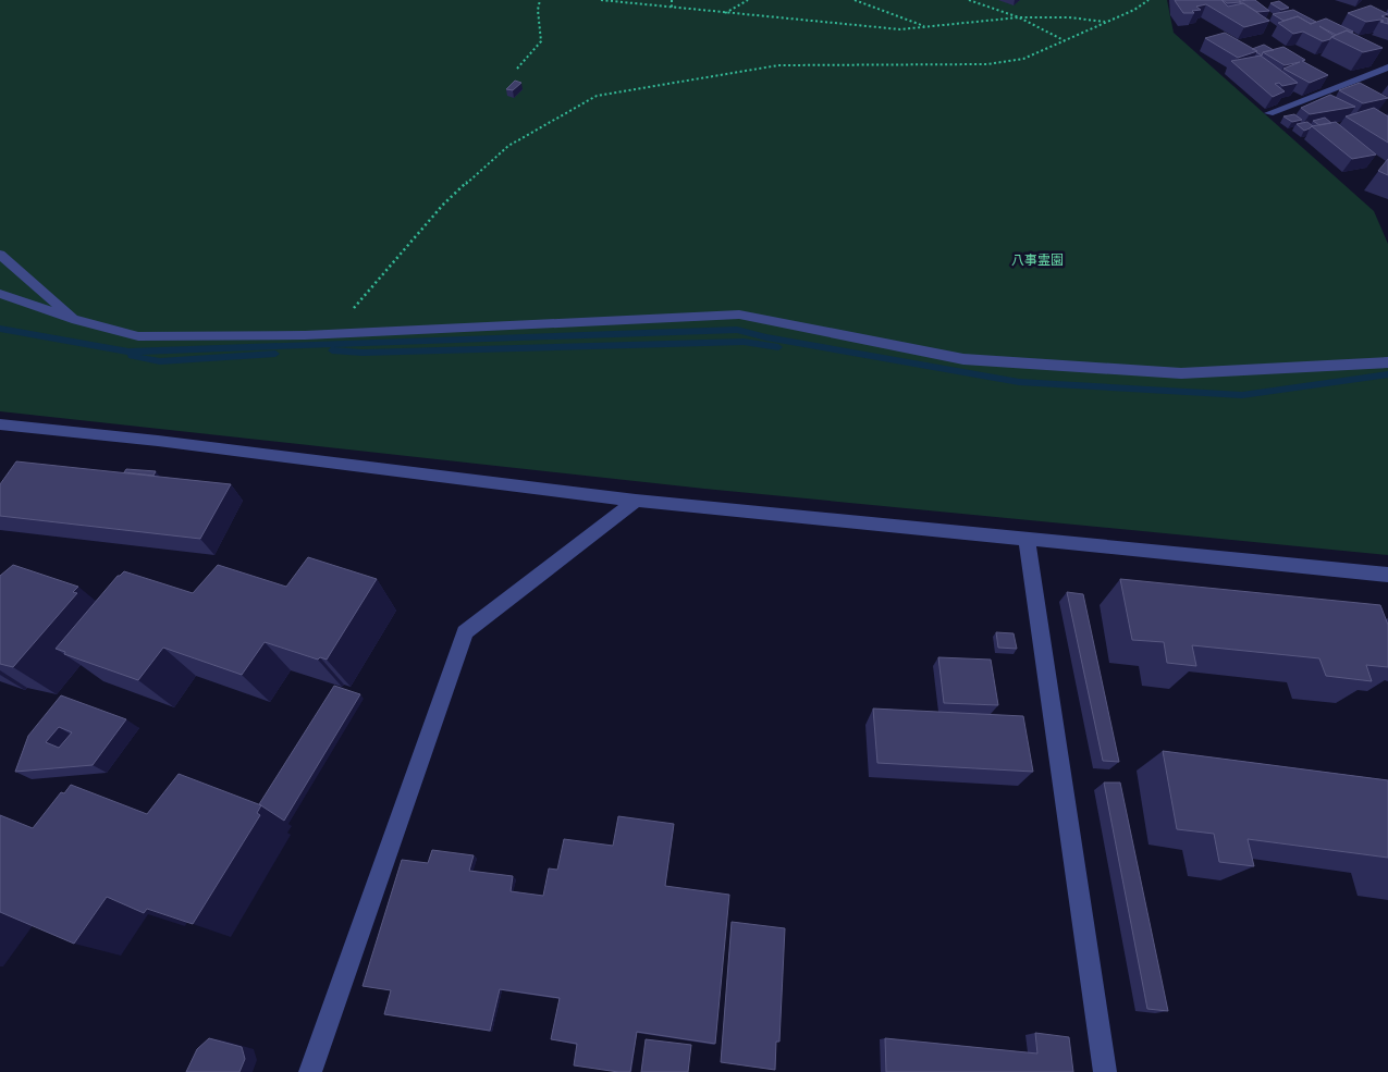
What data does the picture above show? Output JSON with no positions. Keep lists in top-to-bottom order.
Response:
{
  "parks": ["八事霊園"]
}
